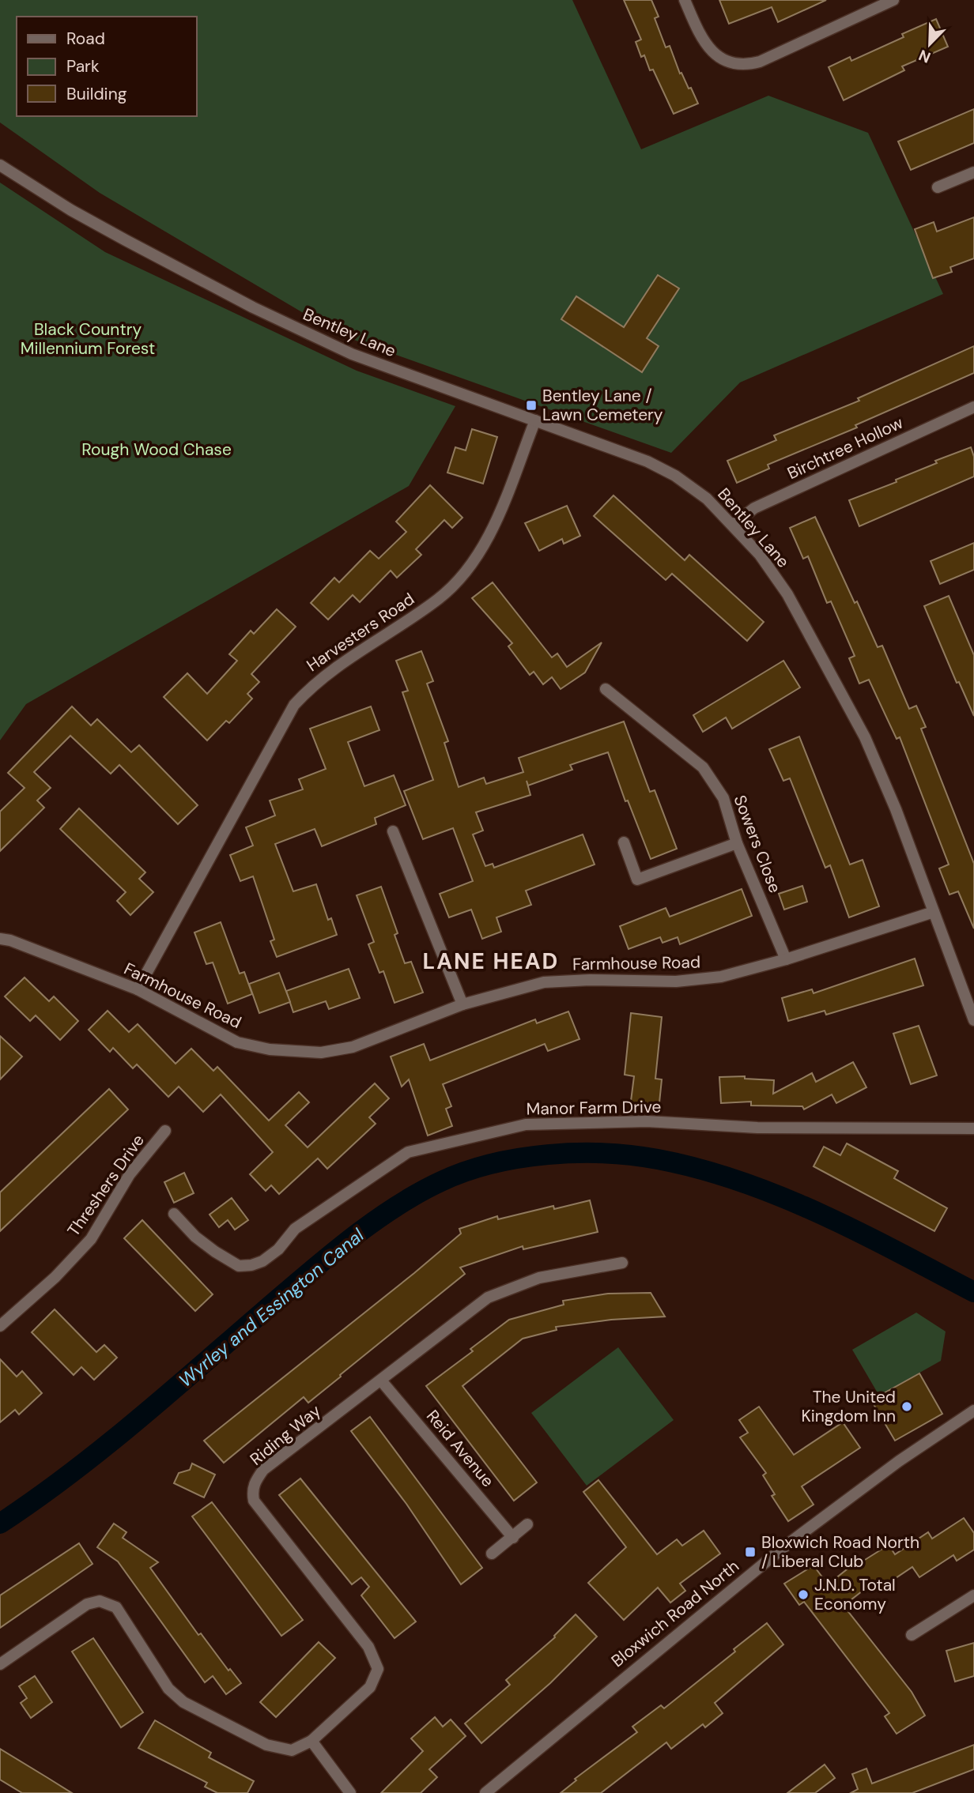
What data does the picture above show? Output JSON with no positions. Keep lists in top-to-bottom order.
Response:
{
  "streets": {
    "street": [
      "Bentley Lane",
      "Birchtree Hollow",
      "Harvesters Road",
      "Sowers Close",
      "Farmhouse Road",
      "Manor Farm Drive",
      "Threshers Drive",
      "Riding Way",
      "Reid Avenue",
      "Bloxwich Road North"
    ]
  },
  "crossings": [
    ["Bentley Lane", "Birchtree Hollow"],
    ["Bentley Lane", "Harvesters Road"],
    ["Bentley Lane", "Farmhouse Road"],
    ["Harvesters Road", "Farmhouse Road"],
    ["Sowers Close", "Farmhouse Road"],
    ["Riding Way", "Reid Avenue"]
  ],
  "districts": ["LANE HEAD"],
  "water": ["Wyrley and Essington Canal"],
  "parks": ["Black Country Millennium Forest", "Rough Wood Chase"],
  "places": {
    "transit": ["Bentley Lane / Lawn Cemetery", "Bloxwich Road North / Liberal Club"],
    "other": ["The United Kingdom Inn", "J.N.D. Total Economy"]
  },
  "legend": ["Road", "Park", "Building"],
  "north": "bottom left"
}
